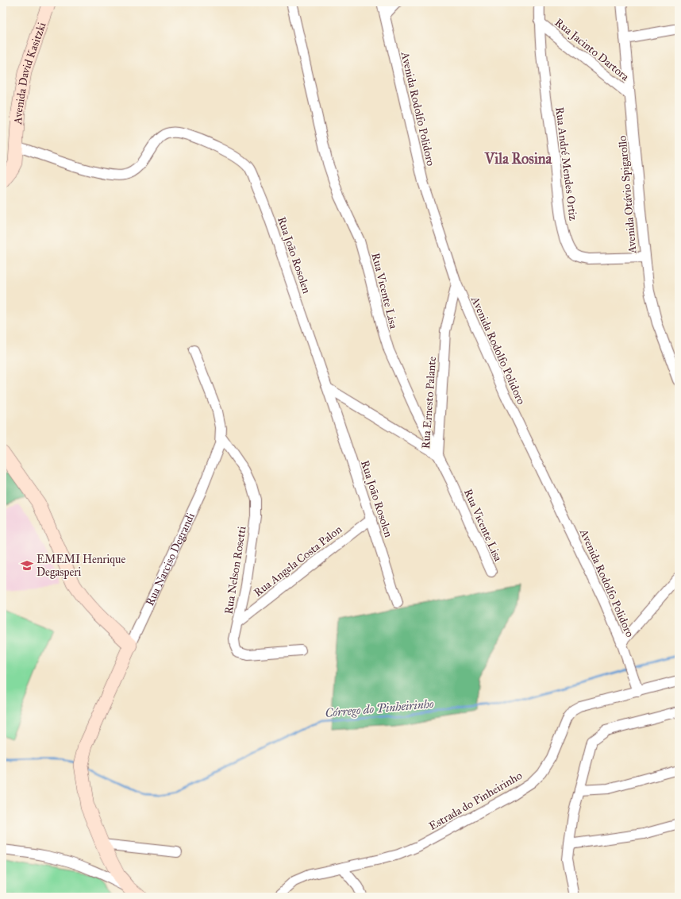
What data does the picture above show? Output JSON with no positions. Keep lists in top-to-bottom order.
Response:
{
  "streets": {
    "main road": ["Avenida David Kasitzki", "Rua Narciso Degrandi"],
    "street": [
      "Rua Jacinto Dartora",
      "Avenida Rodolfo Polidoro",
      "Rua André Mendes Ortiz",
      "Avenida Otávio Spigarollo",
      "Rua João Rosolen",
      "Rua Vicente Lisa",
      "Rua Ernesto Palante",
      "Rua Angela Costa Palon",
      "Rua Nelson Rosetti",
      "Estrada do Pinheirinho"
    ]
  },
  "crossings": [
    ["Rua Jacinto Dartora", "Rua André Mendes Ortiz"],
    ["Rua Jacinto Dartora", "Avenida Otávio Spigarollo"],
    ["Avenida David Kasitzki", "Rua João Rosolen"],
    ["Avenida Rodolfo Polidoro", "Rua Ernesto Palante"],
    ["Avenida Rodolfo Polidoro", "Estrada do Pinheirinho"],
    ["Rua André Mendes Ortiz", "Avenida Otávio Spigarollo"],
    ["Rua João Rosolen", "Rua Ernesto Palante"],
    ["Rua João Rosolen", "Rua Angela Costa Palon"],
    ["Rua Vicente Lisa", "Rua Ernesto Palante"],
    ["Rua Narciso Degrandi", "Rua Nelson Rosetti"],
    ["Rua Angela Costa Palon", "Rua Nelson Rosetti"]
  ],
  "districts": ["Vila Rosina"],
  "water": ["Córrego do Pinheirinho"],
  "places": {
    "school or university": ["EMEMI Henrique Degasperi"]
  }
}
